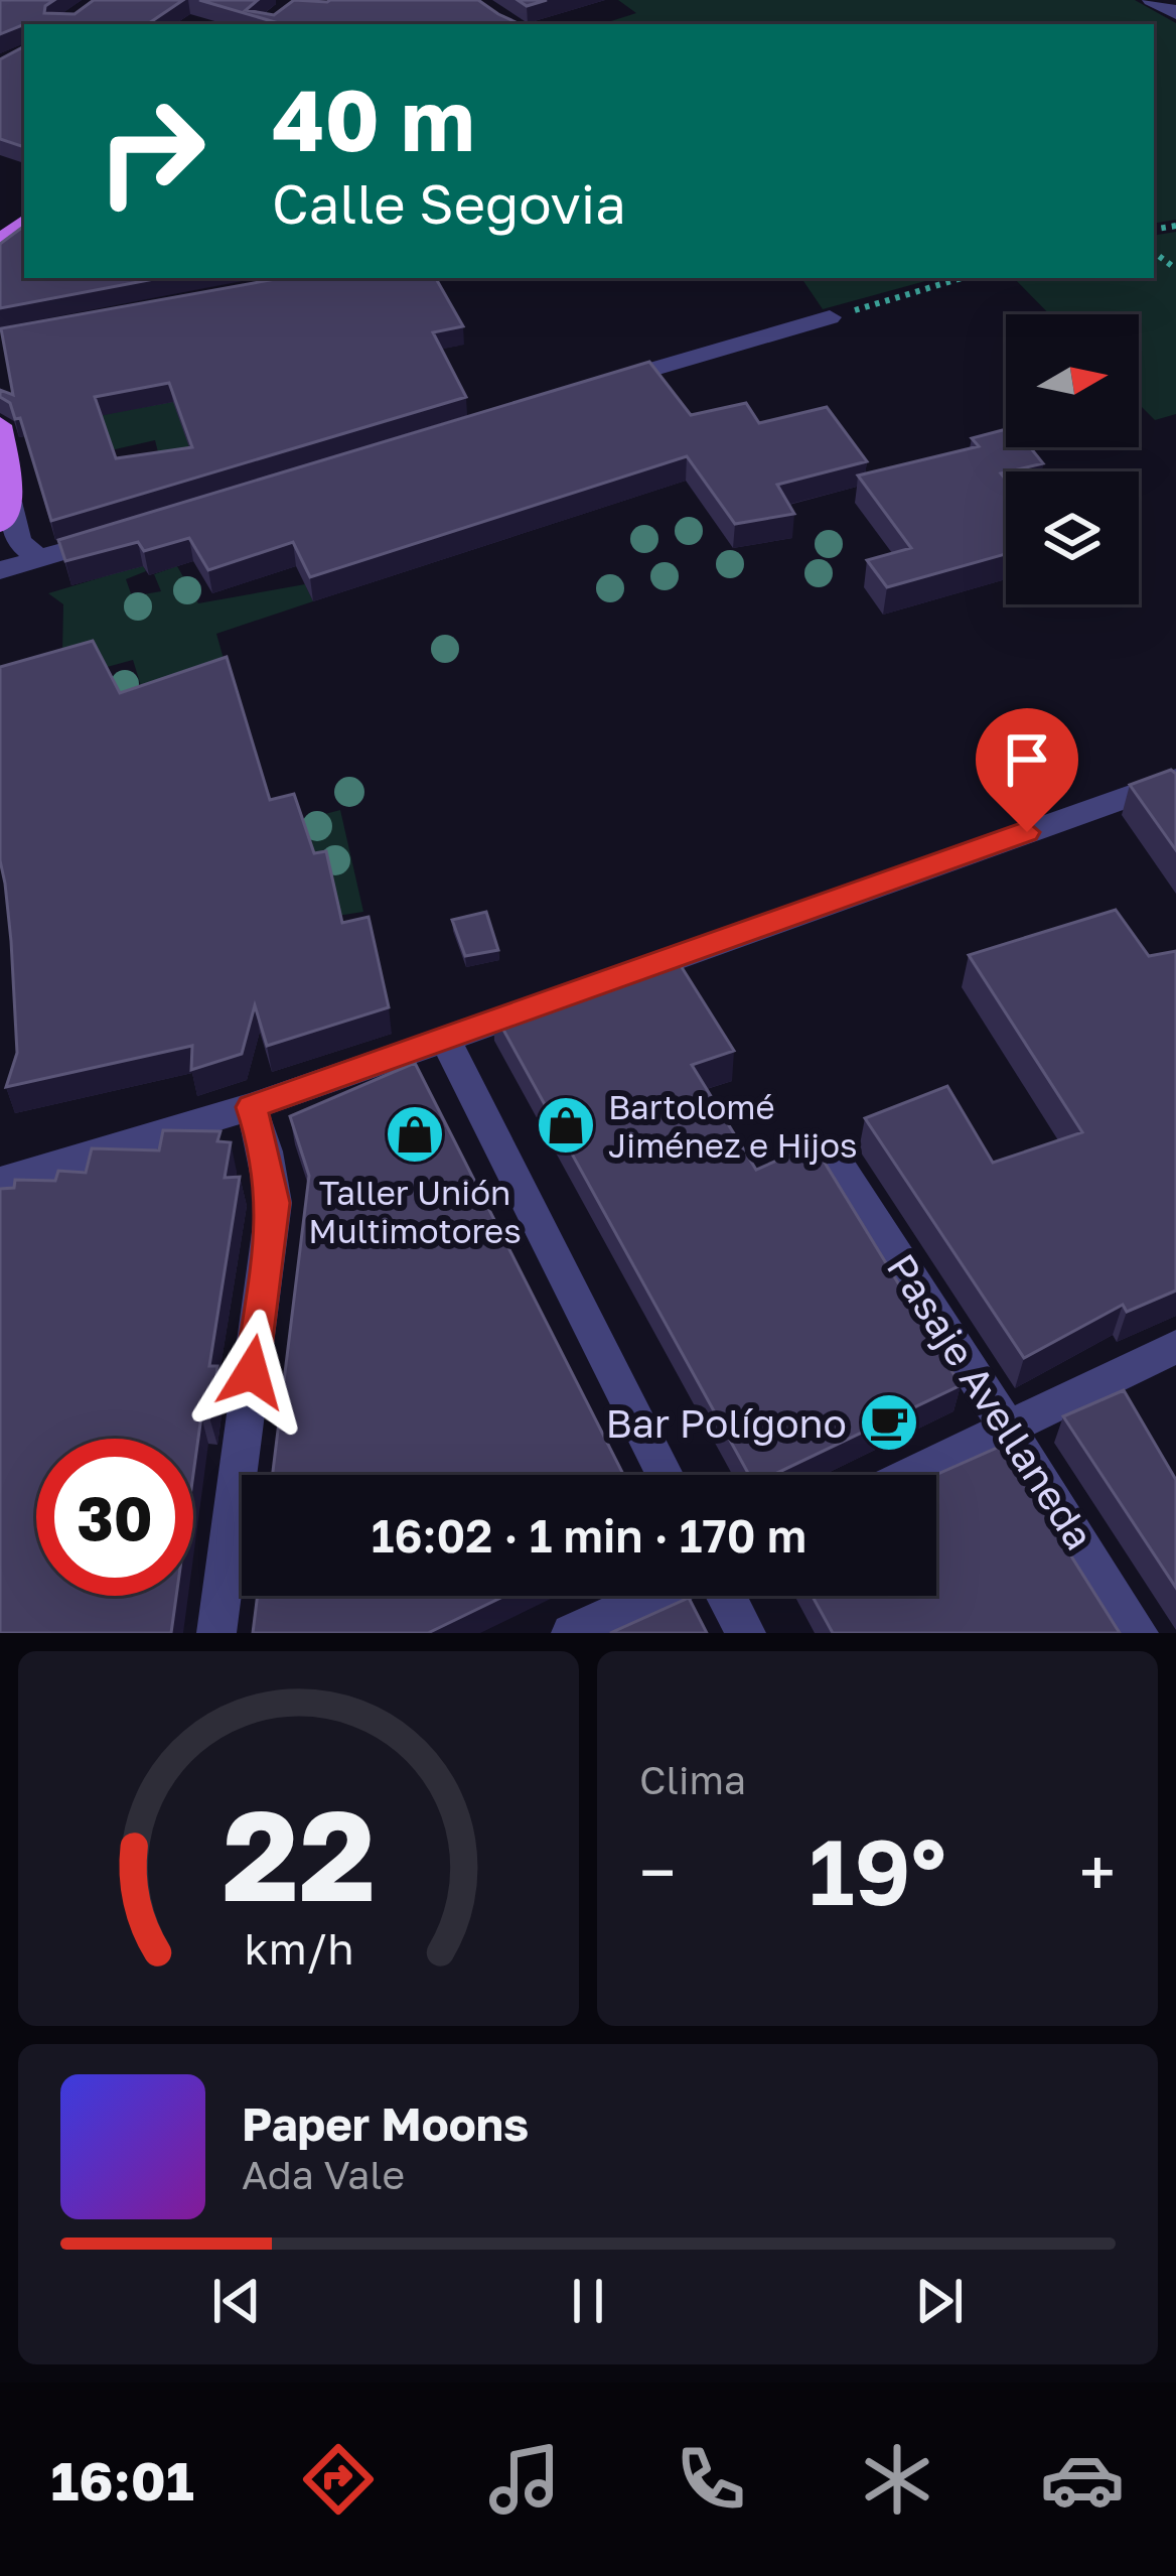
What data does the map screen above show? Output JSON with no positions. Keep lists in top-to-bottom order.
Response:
{
  "streets": {
    "street": ["Pasaje Avellaneda"]
  },
  "places": {
    "shop": ["Bartolomé Jiménez e Hijos", "Taller Unión Multimotores"],
    "cafe": ["Bar Polígono"]
  },
  "north": "right",
  "page": {
    "turn": ["40 m", "Calle Segovia"],
    "limit": "30",
    "trip": "16:02 · 1 min · 170 m",
    "tile": "Clima",
    "heat": ["−", "19°", "+"],
    "song": ["Paper Moons", "Ada Vale"],
    "tabs": "16:01",
    "gauge": ["22", "km/h"]
  }
}
